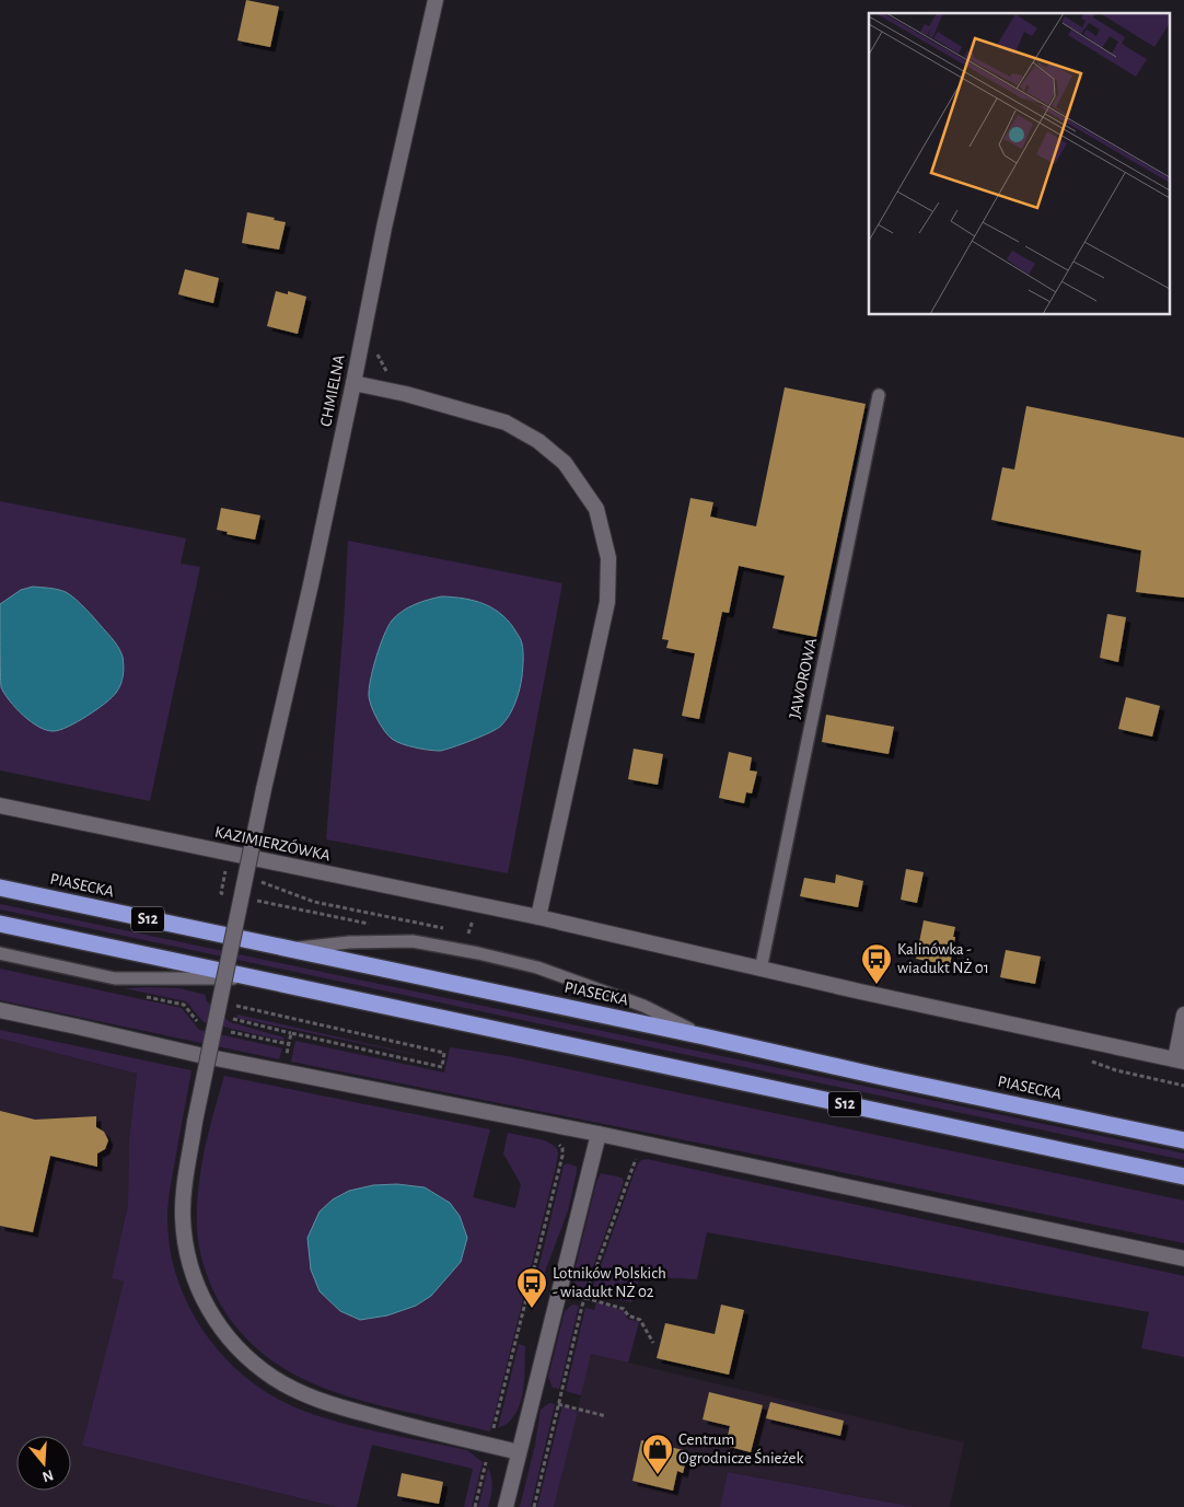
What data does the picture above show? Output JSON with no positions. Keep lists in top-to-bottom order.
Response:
{
  "streets": {
    "highway": ["PIASECKA", "S12"],
    "street": ["CHMIELNA", "KAZIMIERZÓWKA"],
    "lane": ["JAWOROWA"]
  },
  "crossings": [
    ["JAWOROWA", "KAZIMIERZÓWKA"]
  ],
  "places": {
    "bus stop": ["Kalinówka - wiadukt NŻ 01", "Lotników Polskich - wiadukt NŻ 02"],
    "shop": ["Centrum Ogrodnicze Śnieżek"]
  },
  "north": "bottom"
}
